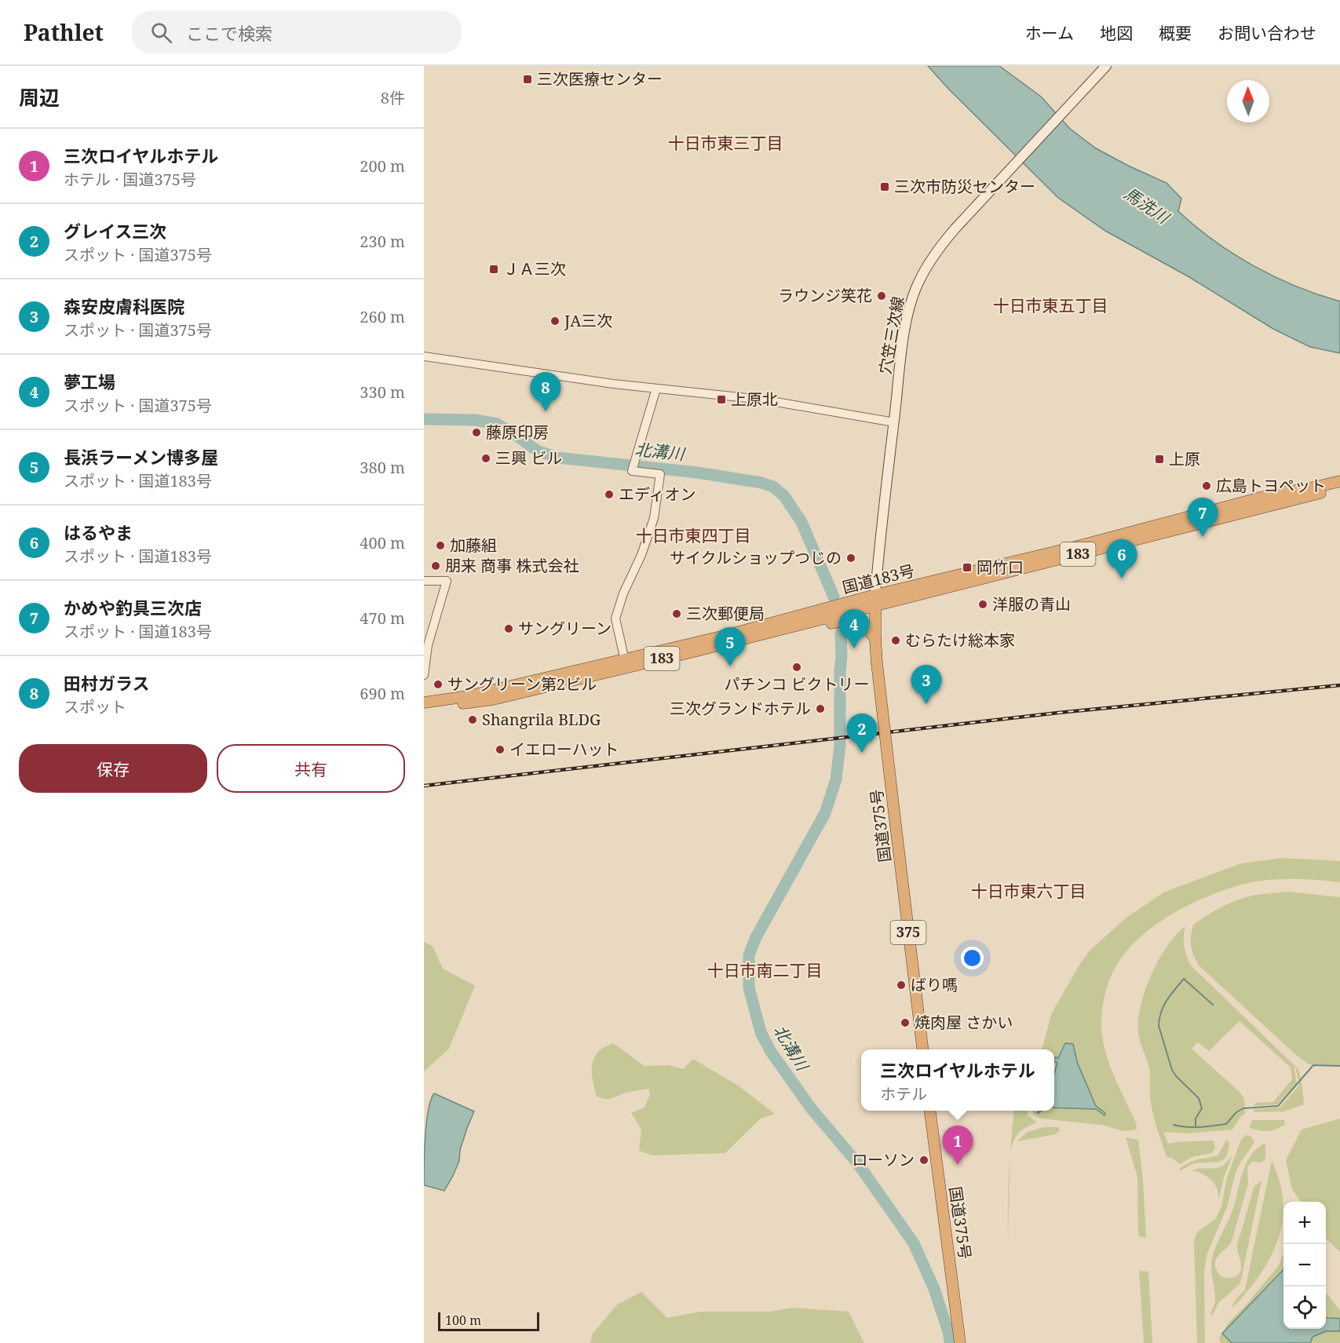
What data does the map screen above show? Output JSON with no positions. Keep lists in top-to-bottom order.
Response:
{
  "streets": {
    "highway": [
      "183",
      "国道183号",
      "国道375号",
      "375"
    ],
    "main road": ["穴笠三次線"]
  },
  "crossings": [
    ["穴笠三次線", "国道183号"],
    ["穴笠三次線", "国道375号"],
    ["国道183号", "国道375号"]
  ],
  "districts": [
    "十日市東三丁目",
    "十日市東五丁目",
    "十日市東四丁目",
    "十日市東六丁目",
    "十日市南二丁目"
  ],
  "water": ["馬洗川", "北溝川"],
  "places": {
    "transit": [
      "三次医療センター",
      "三次市防災センター",
      "ＪＡ三次",
      "上原北",
      "上原",
      "岡竹口"
    ],
    "other": [
      "ラウンジ笑花",
      "JA三次",
      "藤原印房",
      "三興 ビル",
      "広島トヨペット",
      "エディオン",
      "加藤組",
      "サイクルショップつじの",
      "朋来 商事 株式会社",
      "洋服の青山",
      "三次郵便局",
      "サングリーン",
      "むらたけ総本家",
      "パチンコ ビクトリー",
      "サングリーン第2ビル",
      "三次グランドホテル",
      "Shangrila BLDG",
      "イエローハット",
      "ばり嗎",
      "焼肉屋 さかい",
      "ローソン"
    ]
  },
  "scale_bar": "100 m",
  "north": "top",
  "page": {
    "header": "Pathlet",
    "search": "ここで検索",
    "nav": [
      "ホーム",
      "地図",
      "概要",
      "お問い合わせ"
    ],
    "heading": ["周辺", "8件"],
    "list": [
      {
        "mark": "1",
        "name": "三次ロイヤルホテル",
        "note": "ホテル · 国道375号",
        "value": "200 m"
      },
      {
        "mark": "2",
        "name": "グレイス三次",
        "note": "スポット · 国道375号",
        "value": "230 m"
      },
      {
        "mark": "3",
        "name": "森安皮膚科医院",
        "note": "スポット · 国道375号",
        "value": "260 m"
      },
      {
        "mark": "4",
        "name": "夢工場",
        "note": "スポット · 国道375号",
        "value": "330 m"
      },
      {
        "mark": "5",
        "name": "長浜ラーメン博多屋",
        "note": "スポット · 国道183号",
        "value": "380 m"
      },
      {
        "mark": "6",
        "name": "はるやま",
        "note": "スポット · 国道183号",
        "value": "400 m"
      },
      {
        "mark": "7",
        "name": "かめや釣具三次店",
        "note": "スポット · 国道183号",
        "value": "470 m"
      },
      {
        "mark": "8",
        "name": "田村ガラス",
        "note": "スポット",
        "value": "690 m"
      }
    ],
    "pins": [
      "8",
      "7",
      "6",
      "4",
      "5",
      "3",
      "2",
      "1"
    ],
    "buttons": ["保存", "共有"],
    "popup": ["三次ロイヤルホテル", "ホテル"],
    "map_buttons": ["+", "−"],
    "scale": "100 m"
  }
}
